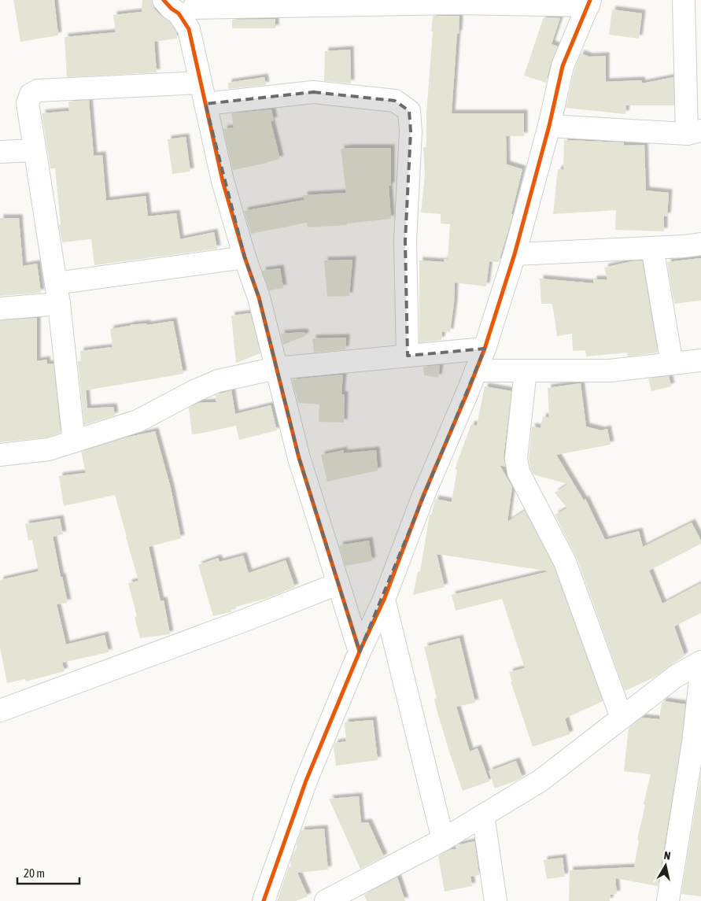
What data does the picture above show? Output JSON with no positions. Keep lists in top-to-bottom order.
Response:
{
  "scale_bar": "20 m",
  "north": "top"
}
